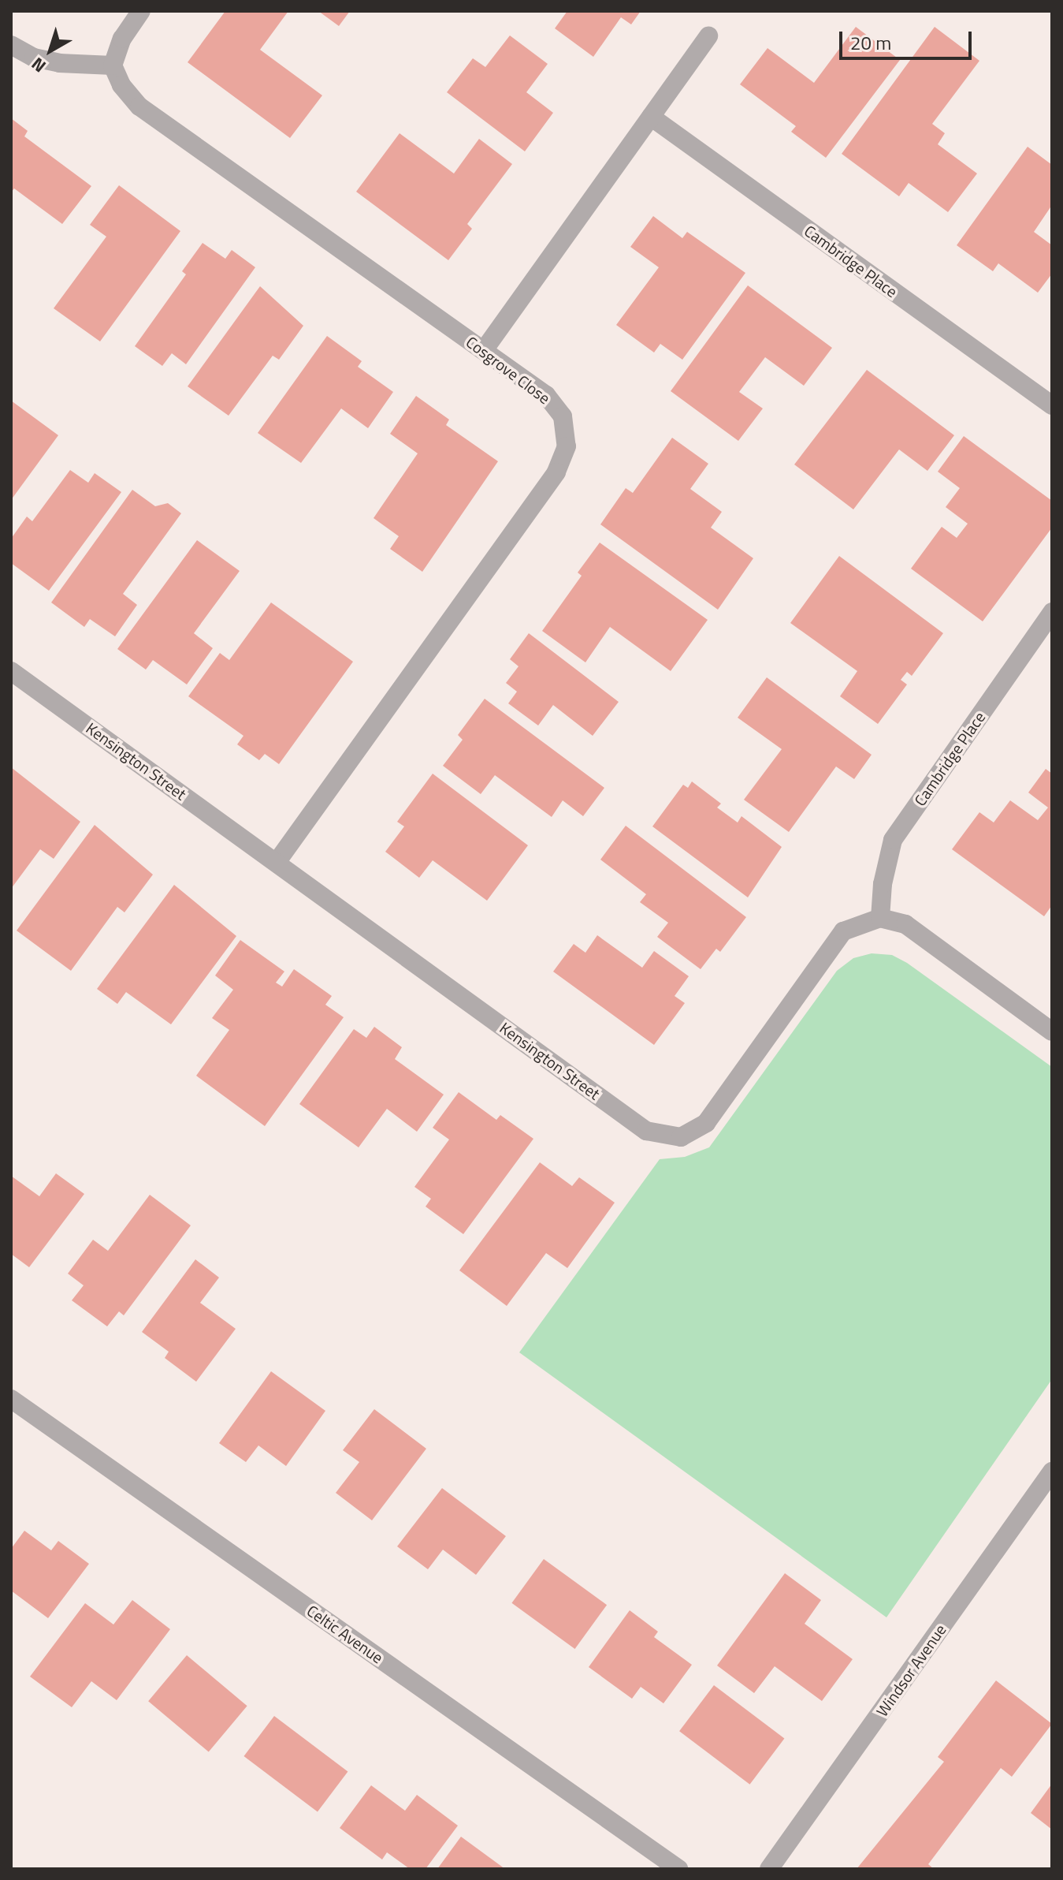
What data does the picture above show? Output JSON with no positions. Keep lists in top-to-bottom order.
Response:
{
  "streets": {
    "street": [
      "Cambridge Place",
      "Cosgrove Close",
      "Kensington Street",
      "Celtic Avenue",
      "Windsor Avenue"
    ]
  },
  "crossings": [
    ["Cambridge Place", "Kensington Street"],
    ["Cosgrove Close", "Kensington Street"]
  ],
  "scale_bar": "20 m",
  "north": "bottom left"
}
